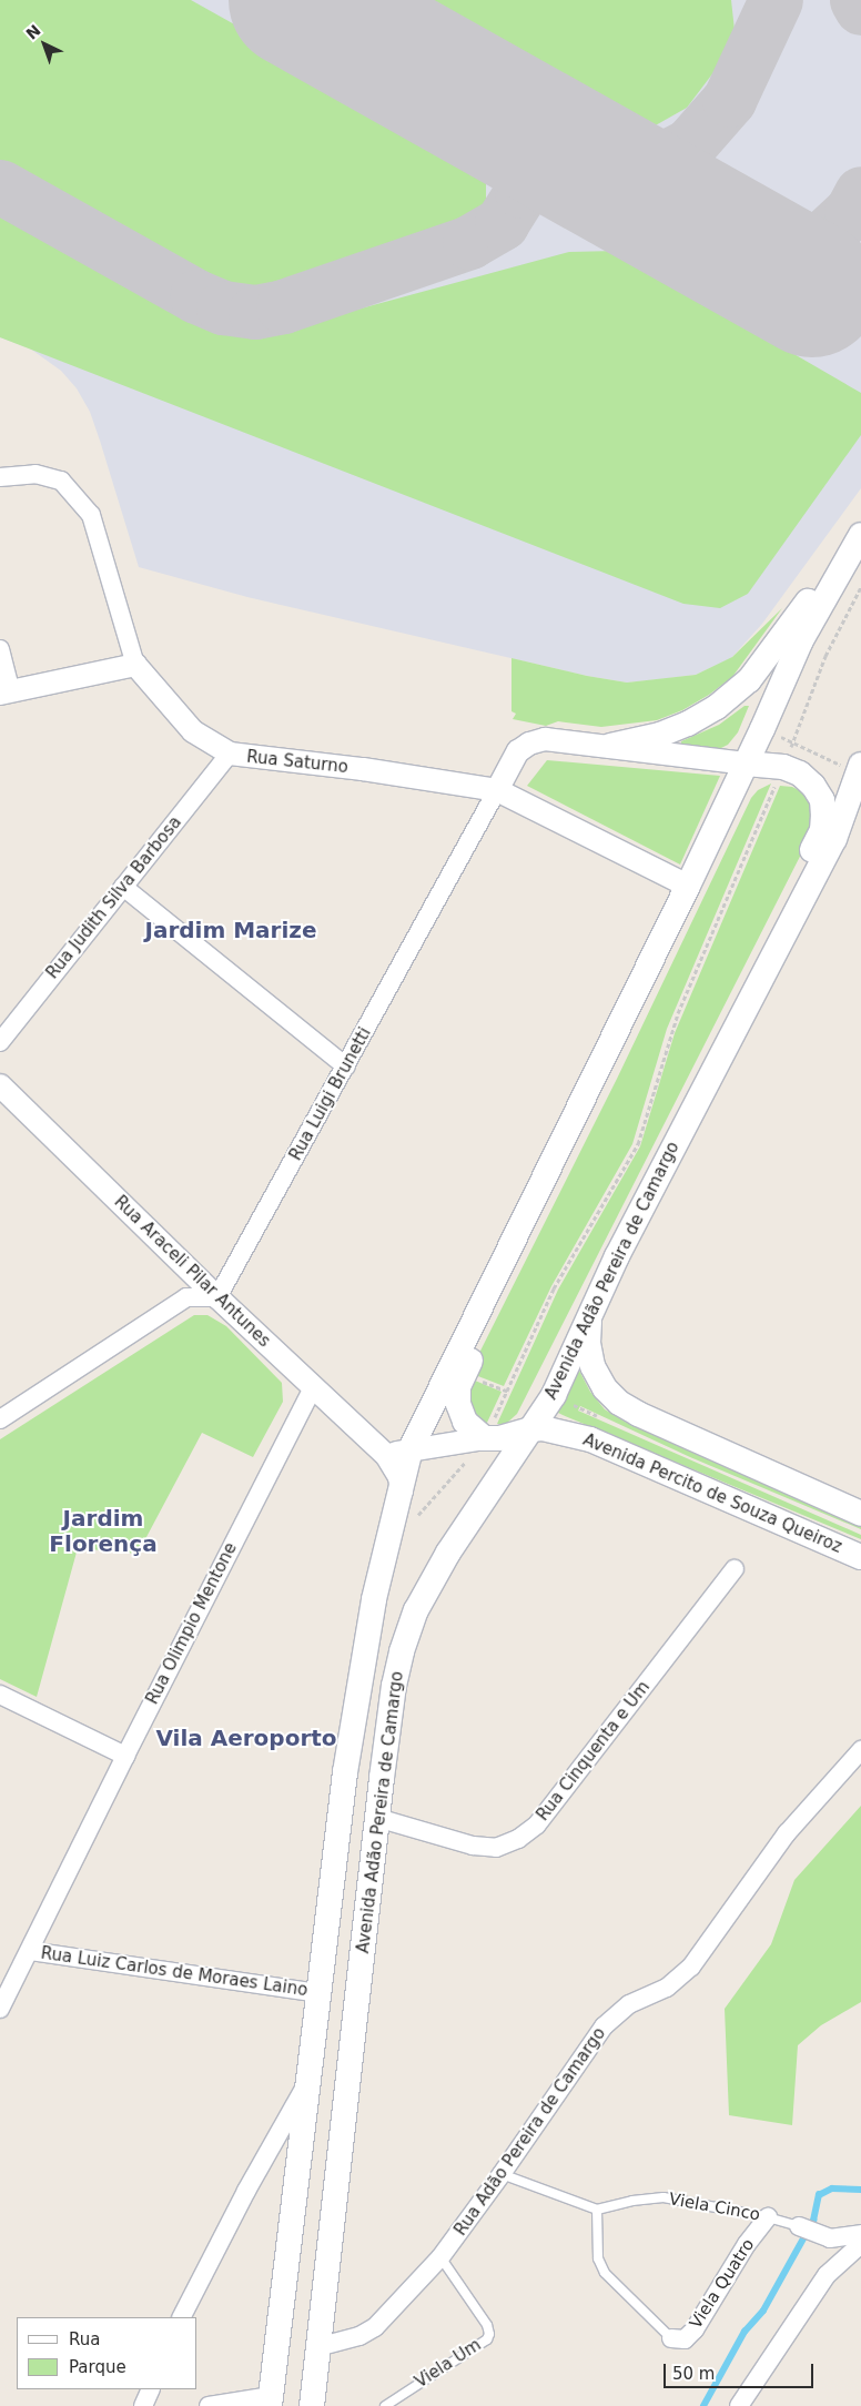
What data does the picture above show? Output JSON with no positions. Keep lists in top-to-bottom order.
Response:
{
  "streets": {
    "main road": ["Avenida Adão Pereira de Camargo", "Avenida Percito de Souza Queiroz"],
    "street": [
      "Rua Saturno",
      "Rua Judith Silva Barbosa",
      "Rua Luigi Brunetti",
      "Rua Araceli Pilar Antunes",
      "Rua Olimpio Mentone",
      "Rua Cinquenta e Um",
      "Rua Luiz Carlos de Moraes Laino",
      "Rua Adão Pereira de Camargo",
      "Viela Quatro"
    ],
    "lane": ["Viela Cinco", "Viela Um"]
  },
  "crossings": [
    ["Rua Saturno", "Rua Judith Silva Barbosa"],
    ["Rua Saturno", "Rua Luigi Brunetti"],
    ["Rua Luigi Brunetti", "Rua Araceli Pilar Antunes"],
    ["Avenida Adão Pereira de Camargo", "Avenida Percito de Souza Queiroz"],
    ["Avenida Adão Pereira de Camargo", "Rua Cinquenta e Um"],
    ["Avenida Adão Pereira de Camargo", "Rua Adão Pereira de Camargo"],
    ["Rua Araceli Pilar Antunes", "Rua Olimpio Mentone"],
    ["Rua Olimpio Mentone", "Rua Luiz Carlos de Moraes Laino"],
    ["Rua Adão Pereira de Camargo", "Viela Um"],
    ["Viela Cinco", "Viela Quatro"]
  ],
  "districts": ["Jardim Marize", "Jardim Florença", "Vila Aeroporto"],
  "legend": ["Rua", "Parque"],
  "scale_bar": "50 m",
  "north": "top left"
}
